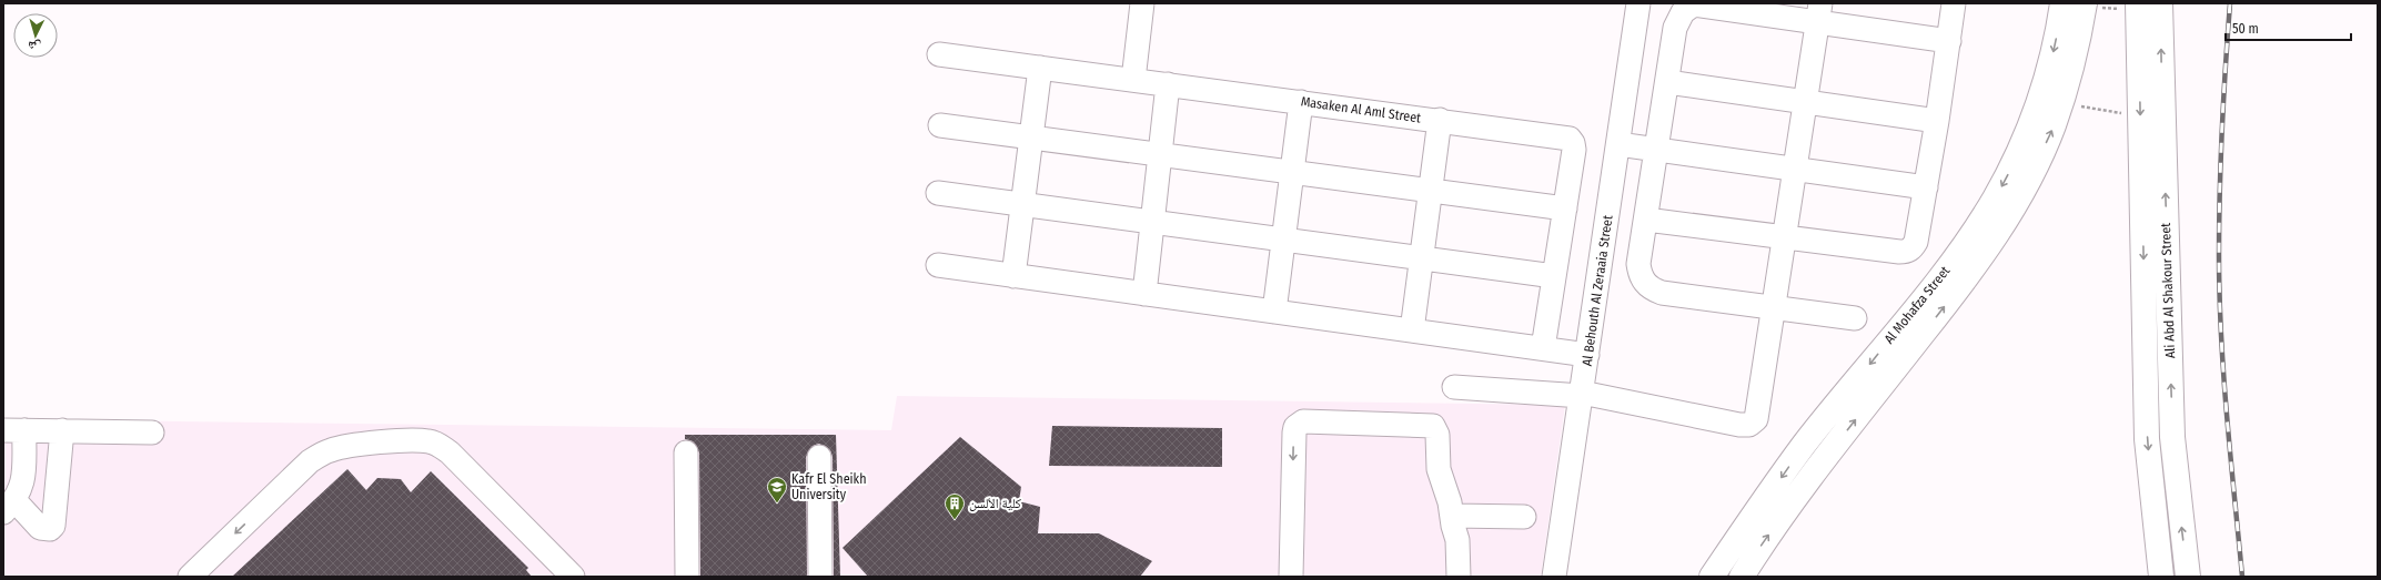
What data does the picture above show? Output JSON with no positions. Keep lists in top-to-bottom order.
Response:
{
  "streets": {
    "main road": ["Ali Abd Al Shakour Street", "Al Mohafza Street"],
    "street": ["Masaken Al Aml Street", "Al Behouth Al Zeraaia Street"]
  },
  "places": {
    "school or university": ["Kafr El Sheikh University"],
    "building": ["كلية الألسن"]
  },
  "scale_bar": "50 m",
  "north": "bottom"
}
